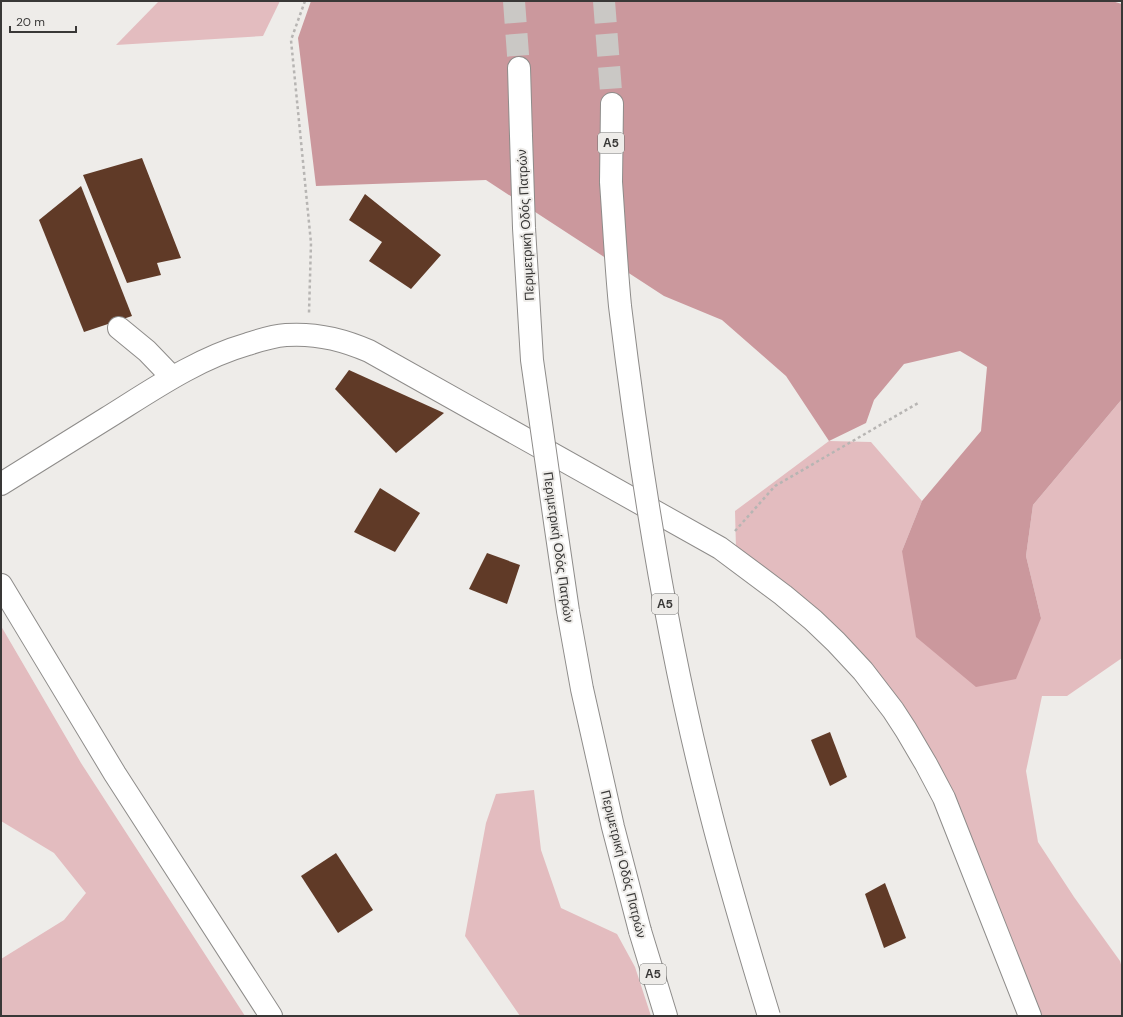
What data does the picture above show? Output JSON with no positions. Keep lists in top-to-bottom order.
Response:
{
  "streets": {
    "main road": ["Α5", "Περιμετρική Οδός Πατρών"]
  },
  "scale_bar": "20 m"
}
